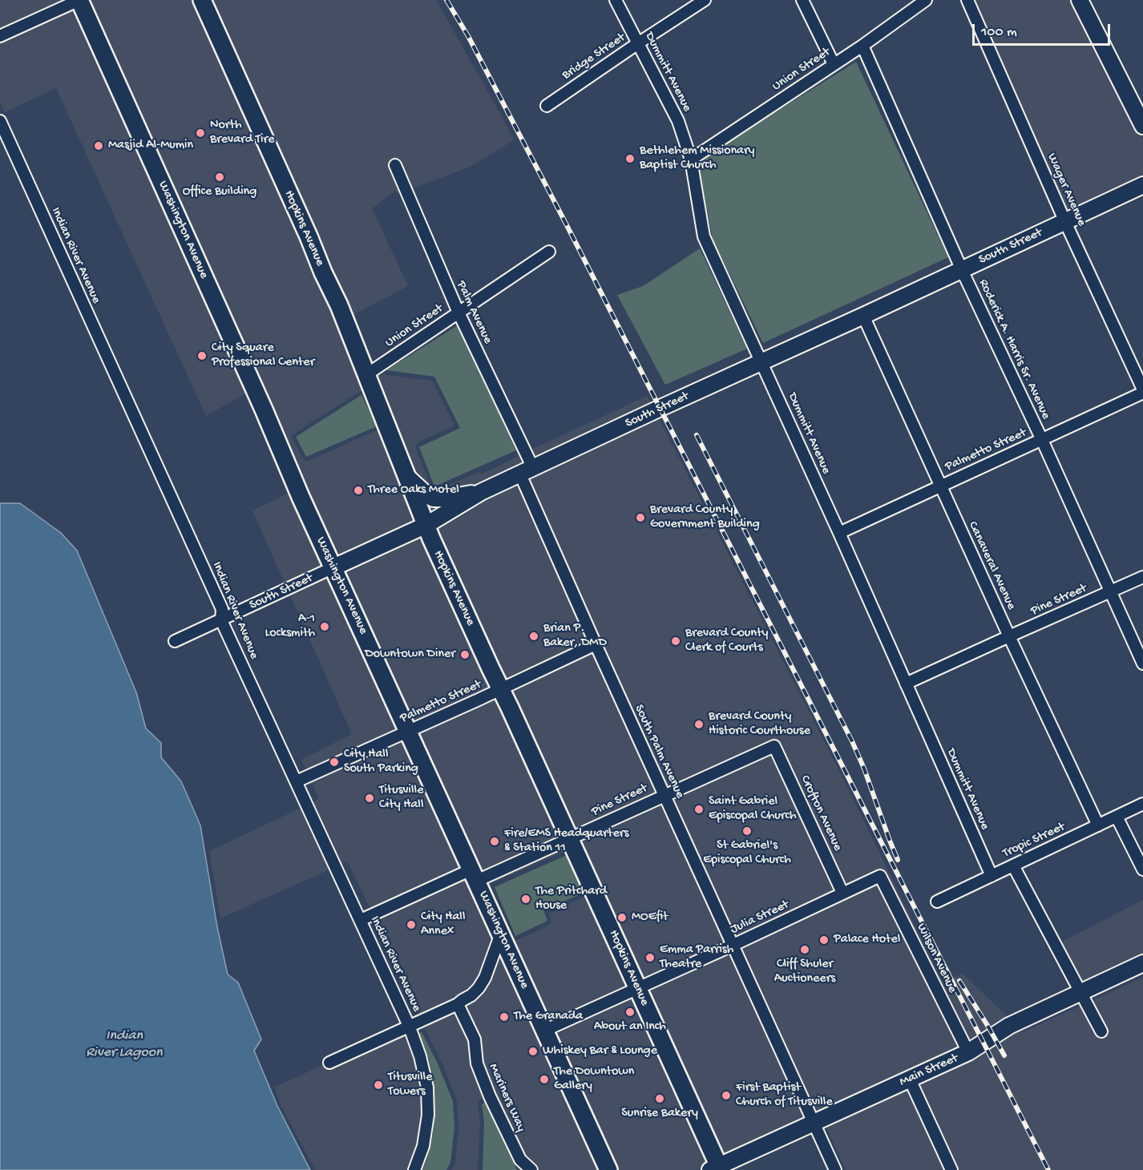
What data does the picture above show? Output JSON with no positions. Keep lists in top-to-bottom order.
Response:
{
  "streets": {
    "main road": [
      "Hopkins Avenue",
      "Washington Avenue",
      "South Street",
      "Main Street"
    ],
    "street": [
      "Bridge Street",
      "Union Street",
      "Dummitt Avenue",
      "Wager Avenue",
      "Indian River Avenue",
      "Palm Avenue",
      "Roderick A. Harris Sr. Avenue",
      "Palmetto Street",
      "Canaveral Avenue",
      "Pine Street",
      "South Palm Avenue",
      "Crofton Avenue",
      "Tropic Street",
      "Julia Street",
      "Wilson Avenue",
      "Mariners Way"
    ]
  },
  "crossings": [
    ["Bridge Street", "Dummitt Avenue"],
    ["Union Street", "Dummitt Avenue"],
    ["Union Street", "Hopkins Avenue"],
    ["Union Street", "Palm Avenue"],
    ["Union Street", "Roderick A. Harris Sr. Avenue"],
    ["Dummitt Avenue", "South Street"],
    ["Dummitt Avenue", "Palmetto Street"],
    ["Dummitt Avenue", "Pine Street"],
    ["Dummitt Avenue", "Tropic Street"],
    ["Wager Avenue", "South Street"],
    ["Wager Avenue", "Palmetto Street"],
    ["Hopkins Avenue", "South Street"],
    ["Hopkins Avenue", "Palmetto Street"],
    ["Hopkins Avenue", "Pine Street"],
    ["Hopkins Avenue", "Julia Street"],
    ["Hopkins Avenue", "Main Street"],
    ["Washington Avenue", "South Street"],
    ["Washington Avenue", "Palmetto Street"],
    ["Washington Avenue", "Pine Street"],
    ["Washington Avenue", "Julia Street"],
    ["South Street", "Indian River Avenue"],
    ["South Street", "Palm Avenue"],
    ["South Street", "Roderick A. Harris Sr. Avenue"],
    ["South Street", "Canaveral Avenue"],
    ["South Street", "South Palm Avenue"],
    ["Indian River Avenue", "Palmetto Street"],
    ["Indian River Avenue", "Pine Street"],
    ["Palm Avenue", "South Palm Avenue"],
    ["Roderick A. Harris Sr. Avenue", "Palmetto Street"],
    ["Roderick A. Harris Sr. Avenue", "Pine Street"],
    ["Palmetto Street", "Canaveral Avenue"],
    ["Palmetto Street", "South Palm Avenue"],
    ["Canaveral Avenue", "Pine Street"],
    ["Canaveral Avenue", "Tropic Street"],
    ["Pine Street", "South Palm Avenue"],
    ["Pine Street", "Crofton Avenue"],
    ["South Palm Avenue", "Julia Street"],
    ["South Palm Avenue", "Main Street"],
    ["Crofton Avenue", "Julia Street"],
    ["Julia Street", "Wilson Avenue"],
    ["Wilson Avenue", "Main Street"]
  ],
  "water": ["Indian River Lagoon"],
  "places": [
    "North Brevard Tire",
    "Masjid Al-Mumin",
    "Bethlehem Missionary Baptist Church",
    "Office Building",
    "City Square Professional Center",
    "Three Oaks Motel",
    "Brevard County Government Building",
    "A-1 Locksmith",
    "Brian P. Baker, DMD",
    "Brevard County Clerk of Courts",
    "Downtown Diner",
    "Brevard County Historic Courthouse",
    "City Hall South Parking",
    "Titusville City Hall",
    "Saint Gabriel Episcopal Church",
    "St Gabriel's Episcopal Church",
    "Fire/EMS Headquarters & Station 11",
    "The Pritchard House",
    "MOEfit",
    "City Hall Annex",
    "Palace Hotel",
    "Cliff Shuler Auctioneers",
    "Emma Parrish Theatre",
    "About an Inch",
    "The Granada",
    "Whiskey Bar & Lounge",
    "The Downtown Gallery",
    "Titusville Towers",
    "First Baptist Church of Titusville",
    "Sunrise Bakery"
  ],
  "scale_bar": "100 m"
}
